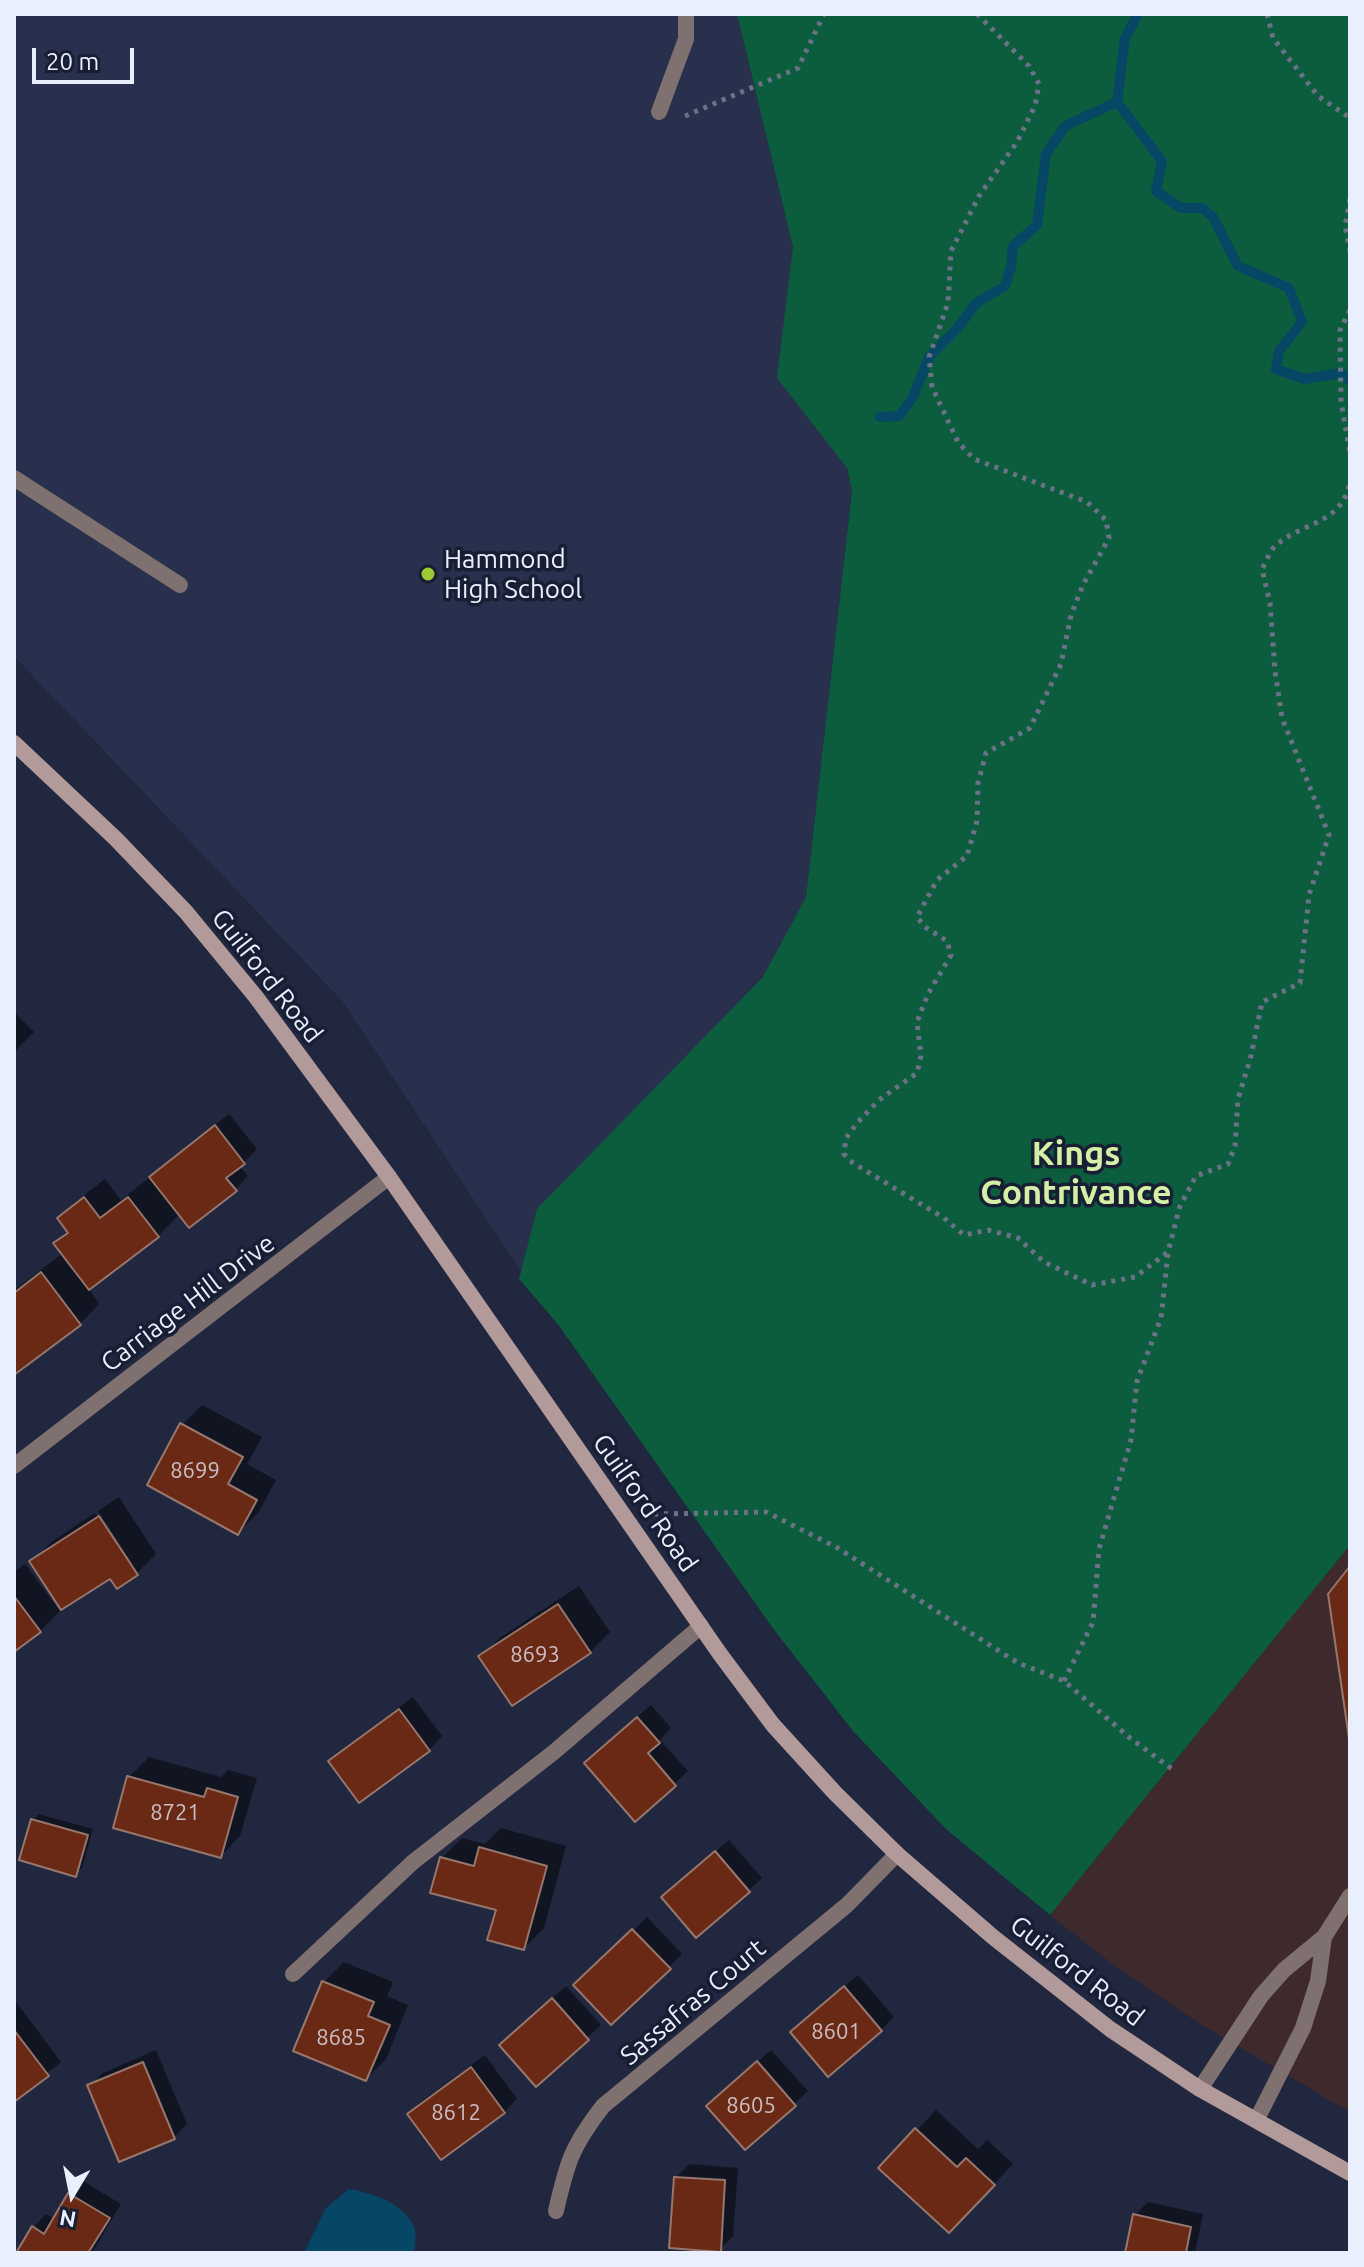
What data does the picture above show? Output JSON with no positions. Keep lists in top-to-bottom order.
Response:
{
  "streets": {
    "street": ["Guilford Road", "Carriage Hill Drive", "Sassafras Court"]
  },
  "crossings": [
    ["Guilford Road", "Carriage Hill Drive"],
    ["Guilford Road", "Sassafras Court"]
  ],
  "districts": ["Kings Contrivance"],
  "places": ["Hammond High School"],
  "house_numbers": [
    "8699",
    "8693",
    "8721",
    "8601",
    "8685",
    "8605",
    "8612"
  ],
  "scale_bar": "20 m",
  "north": "bottom"
}
